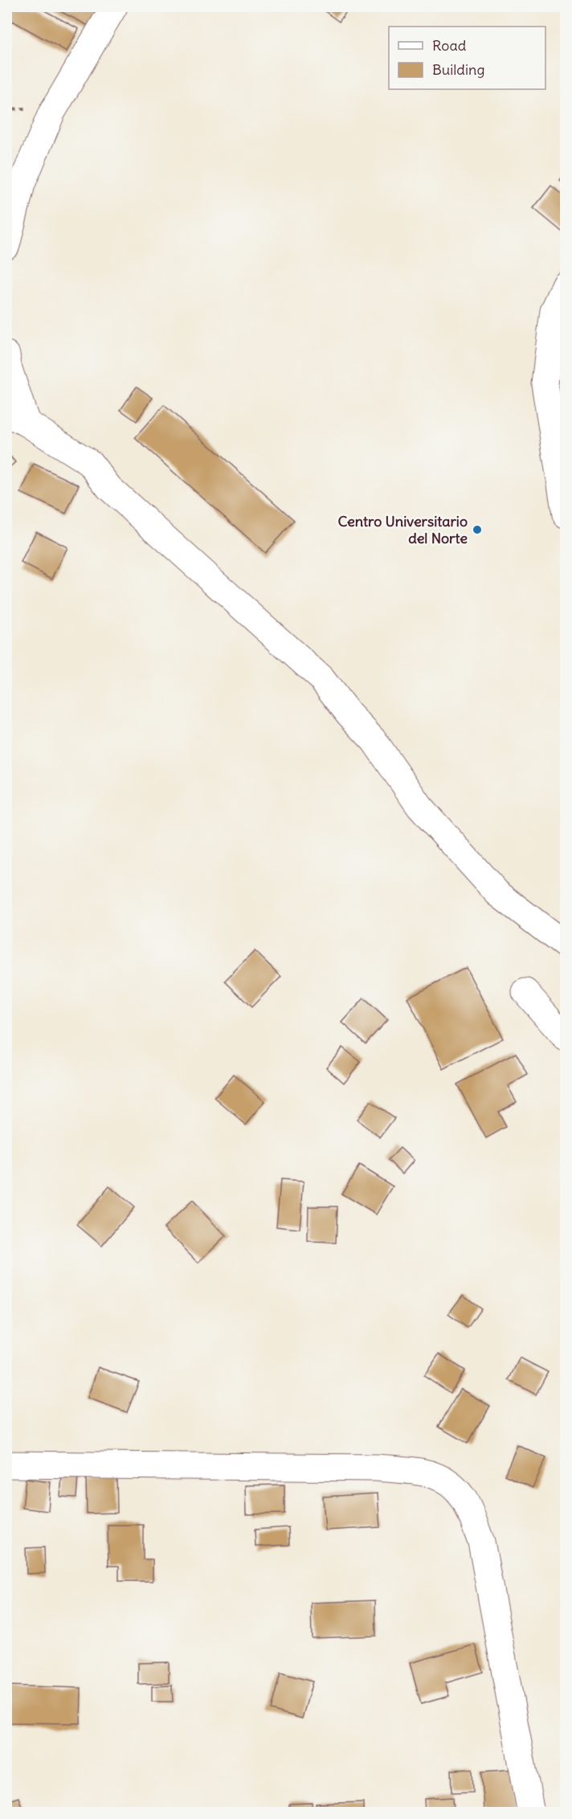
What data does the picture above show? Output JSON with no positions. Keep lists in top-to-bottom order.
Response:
{
  "places": ["Centro Universitario del Norte"],
  "legend": ["Road", "Building"]
}
